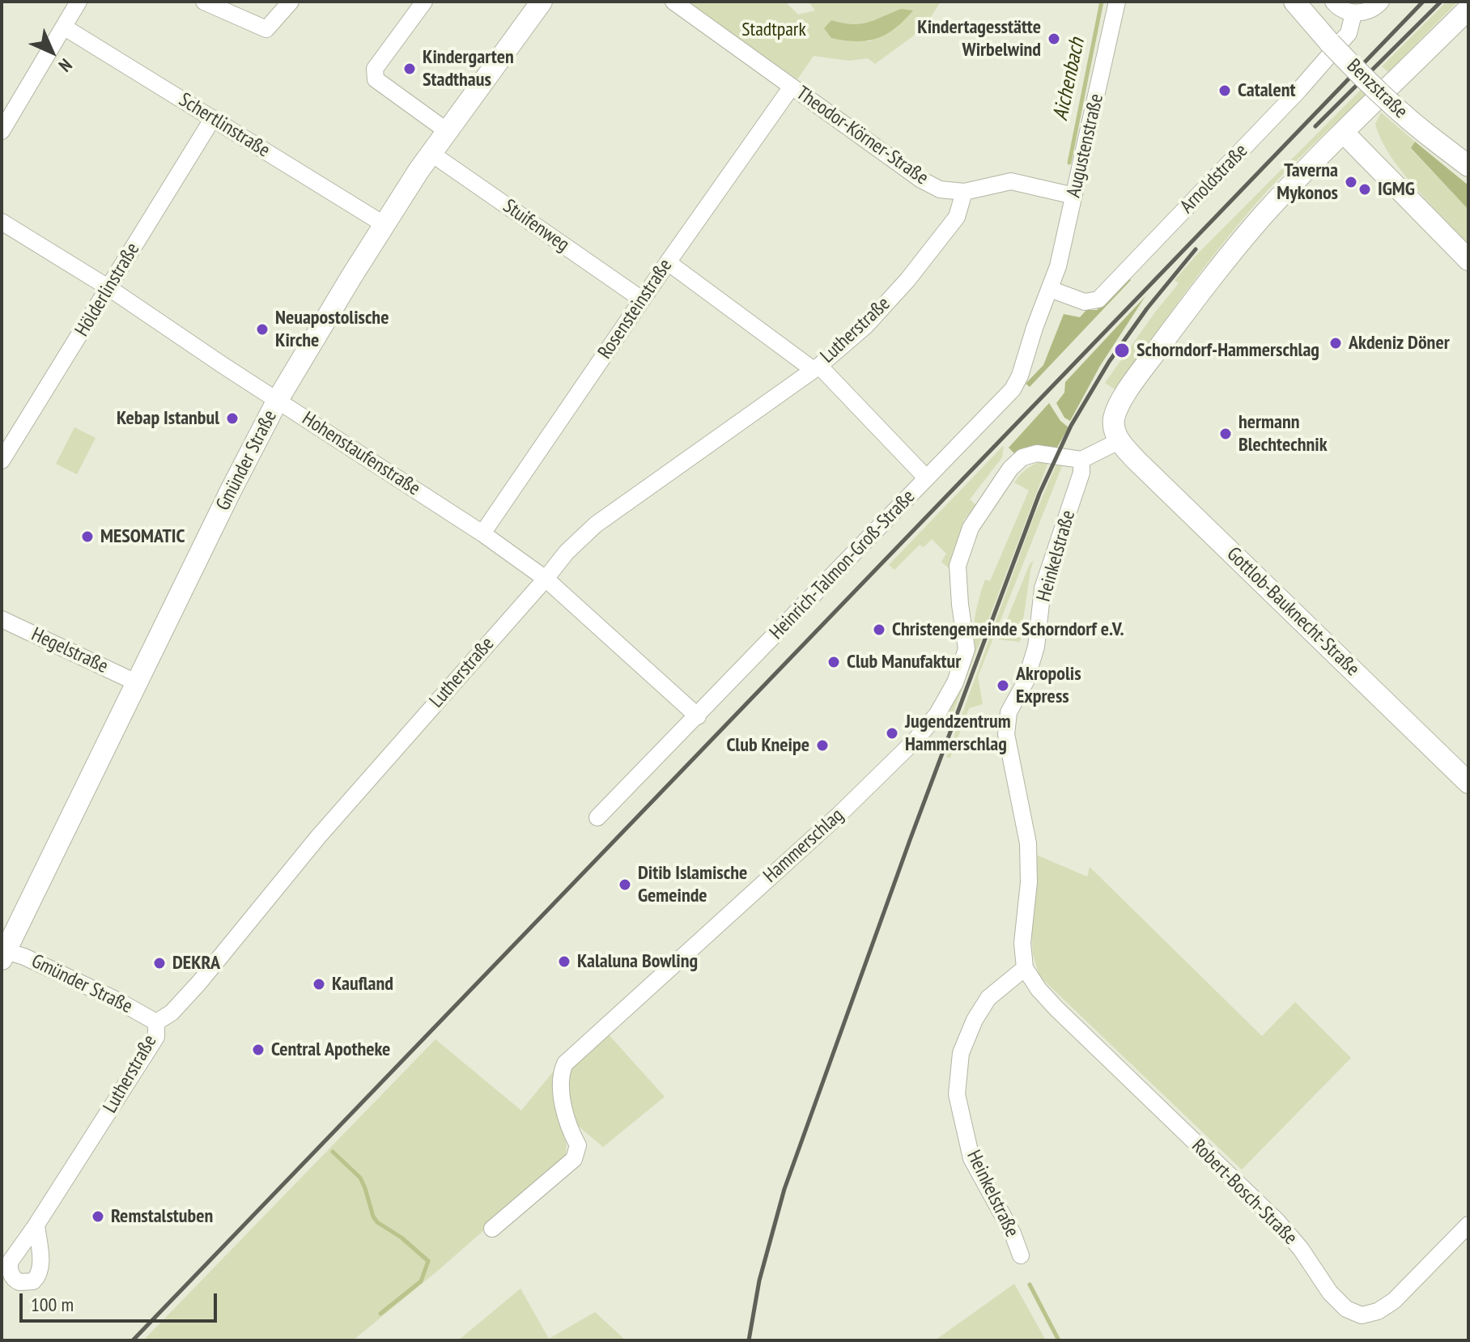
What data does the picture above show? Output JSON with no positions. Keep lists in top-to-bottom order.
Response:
{
  "streets": {
    "street": [
      "Benzstraße",
      "Schertlinstraße",
      "Theodor-Körner-Straße",
      "Augustenstraße",
      "Arnoldstraße",
      "Stuifenweg",
      "Hölderlinstraße",
      "Rosensteinstraße",
      "Lutherstraße",
      "Hohenstaufenstraße",
      "Gmünder Straße",
      "Heinkelstraße",
      "Heinrich-Talmon-Groß-Straße",
      "Gottlob-Bauknecht-Straße",
      "Hegelstraße",
      "Hammerschlag",
      "Robert-Bosch-Straße"
    ]
  },
  "crossings": [
    ["Schertlinstraße", "Hölderlinstraße"],
    ["Schertlinstraße", "Gmünder Straße"],
    ["Theodor-Körner-Straße", "Augustenstraße"],
    ["Theodor-Körner-Straße", "Rosensteinstraße"],
    ["Theodor-Körner-Straße", "Lutherstraße"],
    ["Augustenstraße", "Arnoldstraße"],
    ["Augustenstraße", "Heinrich-Talmon-Groß-Straße"],
    ["Arnoldstraße", "Heinrich-Talmon-Groß-Straße"],
    ["Stuifenweg", "Rosensteinstraße"],
    ["Stuifenweg", "Gmünder Straße"],
    ["Hölderlinstraße", "Hohenstaufenstraße"],
    ["Rosensteinstraße", "Hohenstaufenstraße"],
    ["Lutherstraße", "Hohenstaufenstraße"],
    ["Lutherstraße", "Gmünder Straße"],
    ["Hohenstaufenstraße", "Gmünder Straße"],
    ["Hohenstaufenstraße", "Heinrich-Talmon-Groß-Straße"],
    ["Gmünder Straße", "Hegelstraße"],
    ["Heinkelstraße", "Hammerschlag"],
    ["Heinkelstraße", "Robert-Bosch-Straße"]
  ],
  "water": ["Aichenbach"],
  "parks": ["Stadtpark"],
  "places": [
    "Kindertagesstätte Wirbelwind",
    "Kindergarten Stadthaus",
    "Catalent",
    "Taverna Mykonos",
    "IGMG",
    "Neuapostolische Kirche",
    "Akdeniz Döner",
    "Schorndorf-Hammerschlag",
    "Kebap Istanbul",
    "hermann Blechtechnik",
    "MESOMATIC",
    "Christengemeinde Schorndorf e.V.",
    "Club Manufaktur",
    "Akropolis Express",
    "Jugendzentrum Hammerschlag",
    "Club Kneipe",
    "Ditib Islamische Gemeinde",
    "Kalaluna Bowling",
    "DEKRA",
    "Kaufland",
    "Central Apotheke",
    "Remstalstuben"
  ],
  "scale_bar": "100 m",
  "north": "bottom right"
}
